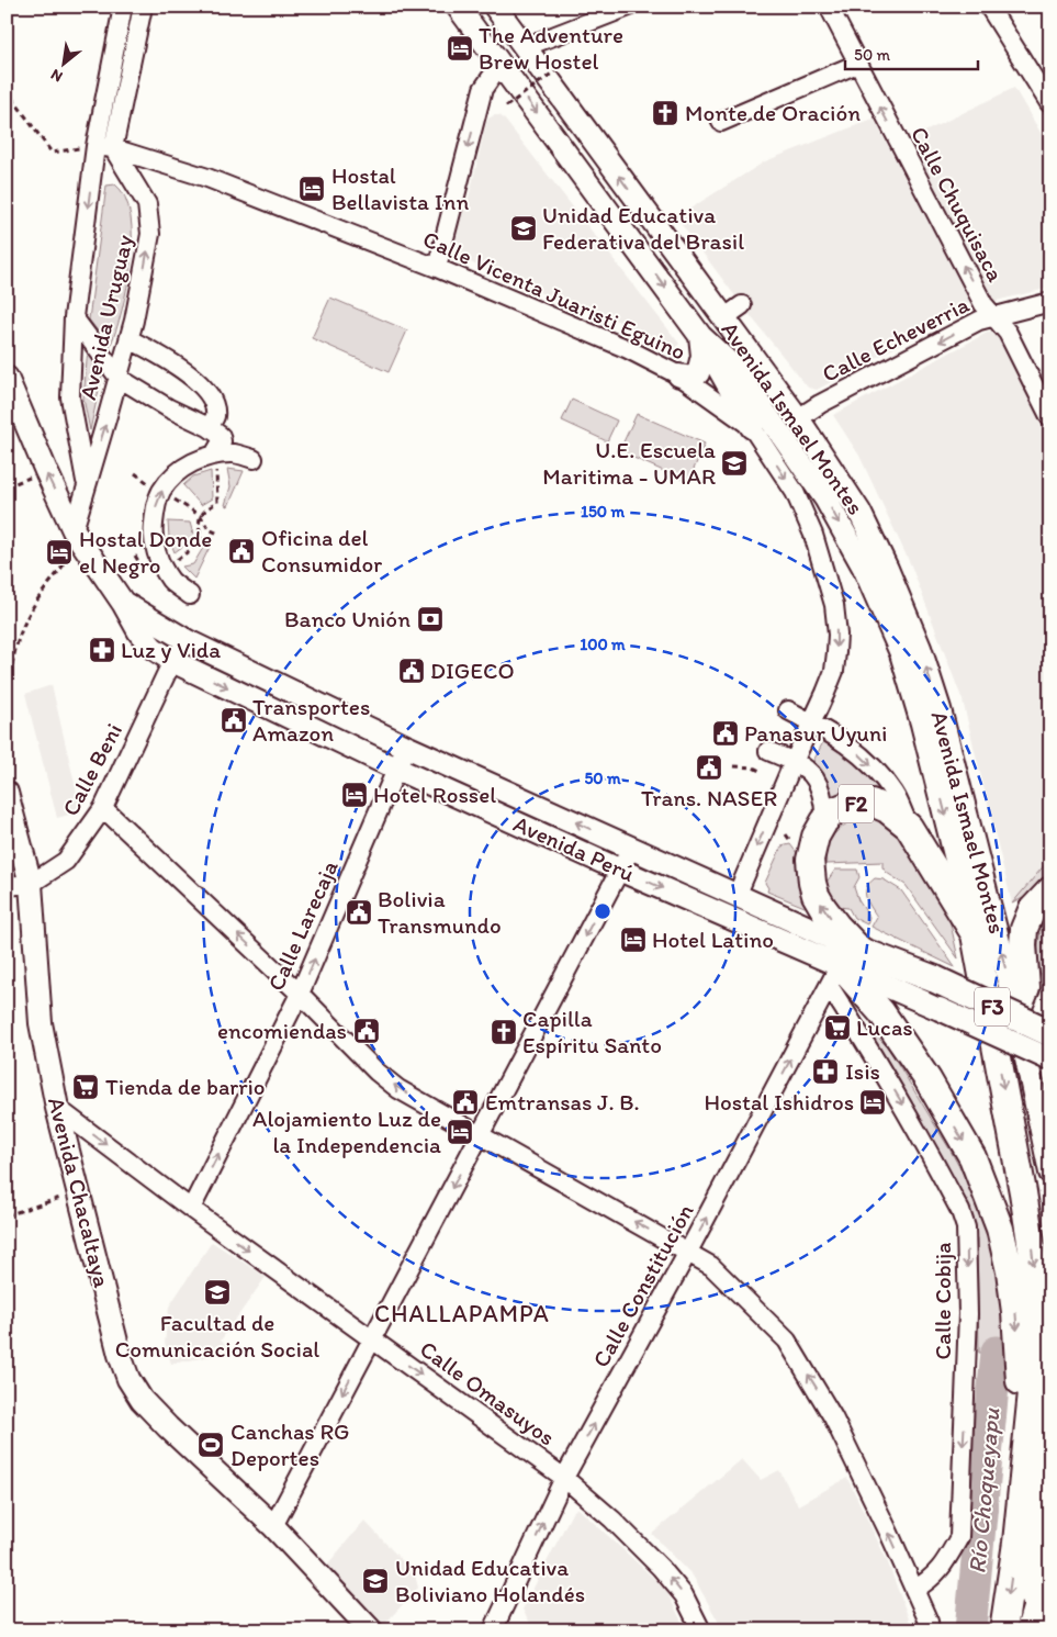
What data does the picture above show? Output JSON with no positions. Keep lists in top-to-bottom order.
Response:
{
  "streets": {
    "highway": ["F2", "Avenida Perú", "F3"],
    "main road": ["Avenida Ismael Montes", "Avenida Chacaltaya"],
    "street": [
      "Calle Chuquisaca",
      "Calle Vicenta Juaristi Eguino",
      "Avenida Uruguay",
      "Calle Echeverria",
      "Calle Beni",
      "Calle Larecaja",
      "Calle Constitución",
      "Calle Cobija",
      "Calle Omasuyos"
    ]
  },
  "crossings": [
    ["Calle Chuquisaca", "Calle Echeverria"],
    ["Calle Vicenta Juaristi Eguino", "Avenida Uruguay"],
    ["Calle Vicenta Juaristi Eguino", "Avenida Perú"],
    ["Avenida Uruguay", "Avenida Perú"],
    ["Calle Echeverria", "Avenida Ismael Montes"],
    ["Avenida Ismael Montes", "F2"],
    ["Calle Beni", "Avenida Perú"],
    ["Calle Beni", "Avenida Chacaltaya"],
    ["F2", "Avenida Perú"],
    ["F2", "Calle Constitución"],
    ["F2", "Calle Cobija"],
    ["Avenida Perú", "Calle Larecaja"],
    ["Avenida Perú", "Calle Constitución"],
    ["Avenida Perú", "Calle Cobija"],
    ["Calle Larecaja", "Calle Omasuyos"],
    ["Avenida Chacaltaya", "Calle Omasuyos"],
    ["Calle Constitución", "Calle Cobija"],
    ["Calle Constitución", "Calle Omasuyos"]
  ],
  "one_way": [
    "Calle Vicenta Juaristi Eguino",
    "Calle Echeverria",
    "Calle Larecaja",
    "Calle Constitución",
    "Calle Cobija"
  ],
  "districts": ["CHALLAPAMPA"],
  "water": ["Río Choqueyapu"],
  "places": {
    "hotel": [
      "The Adventure Brew Hostel",
      "Hostal Bellavista Inn",
      "Hostal Donde el Negro",
      "Hotel Rossel",
      "Hotel Latino",
      "Hostal Ishidros",
      "Alojamiento Luz de la Independencia"
    ],
    "church": ["Monte de Oración", "Capilla Espíritu Santo"],
    "school or university": [
      "Unidad Educativa Federativa del Brasil",
      "U.E. Escuela Maritima - UMAR",
      "Facultad de Comunicación Social",
      "Unidad Educativa Boliviano Holandés"
    ],
    "public building": [
      "Oficina del Consumidor",
      "DIGECO",
      "Transportes Amazon",
      "Panasur Uyuni",
      "Trans. NASER",
      "Bolivia Transmundo",
      "encomiendas",
      "Emtransas J. B."
    ],
    "bank": ["Banco Unión"],
    "pharmacy": ["Luz y Vida", "Isis"],
    "supermarket": ["Lucas", "Tienda de barrio"],
    "sports": ["Canchas RG Deportes"]
  },
  "scale_bar": "50 m",
  "north": "bottom left",
  "rings": ["150 m", "100 m", "50 m"]
}
